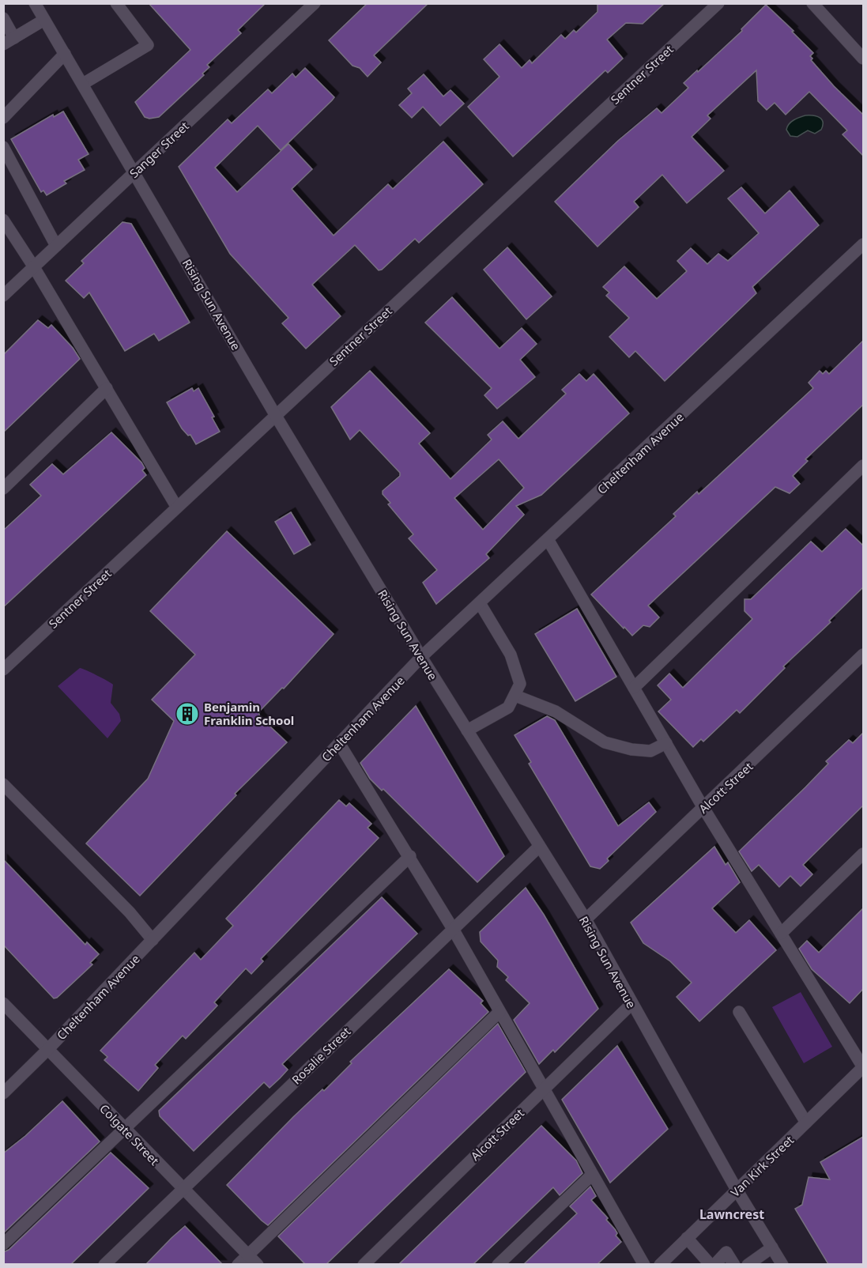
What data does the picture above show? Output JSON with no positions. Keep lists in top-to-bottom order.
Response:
{
  "streets": {
    "street": [
      "Sentner Street",
      "Sanger Street",
      "Rising Sun Avenue",
      "Cheltenham Avenue",
      "Alcott Street",
      "Rosalie Street",
      "Colgate Street",
      "Van Kirk Street"
    ]
  },
  "crossings": [
    ["Sentner Street", "Rising Sun Avenue"],
    ["Sanger Street", "Rising Sun Avenue"],
    ["Rising Sun Avenue", "Cheltenham Avenue"],
    ["Rising Sun Avenue", "Alcott Street"],
    ["Rising Sun Avenue", "Rosalie Street"],
    ["Rising Sun Avenue", "Van Kirk Street"],
    ["Cheltenham Avenue", "Colgate Street"],
    ["Rosalie Street", "Colgate Street"]
  ],
  "districts": ["Lawncrest"],
  "places": {
    "building": ["Benjamin Franklin School"]
  }
}
